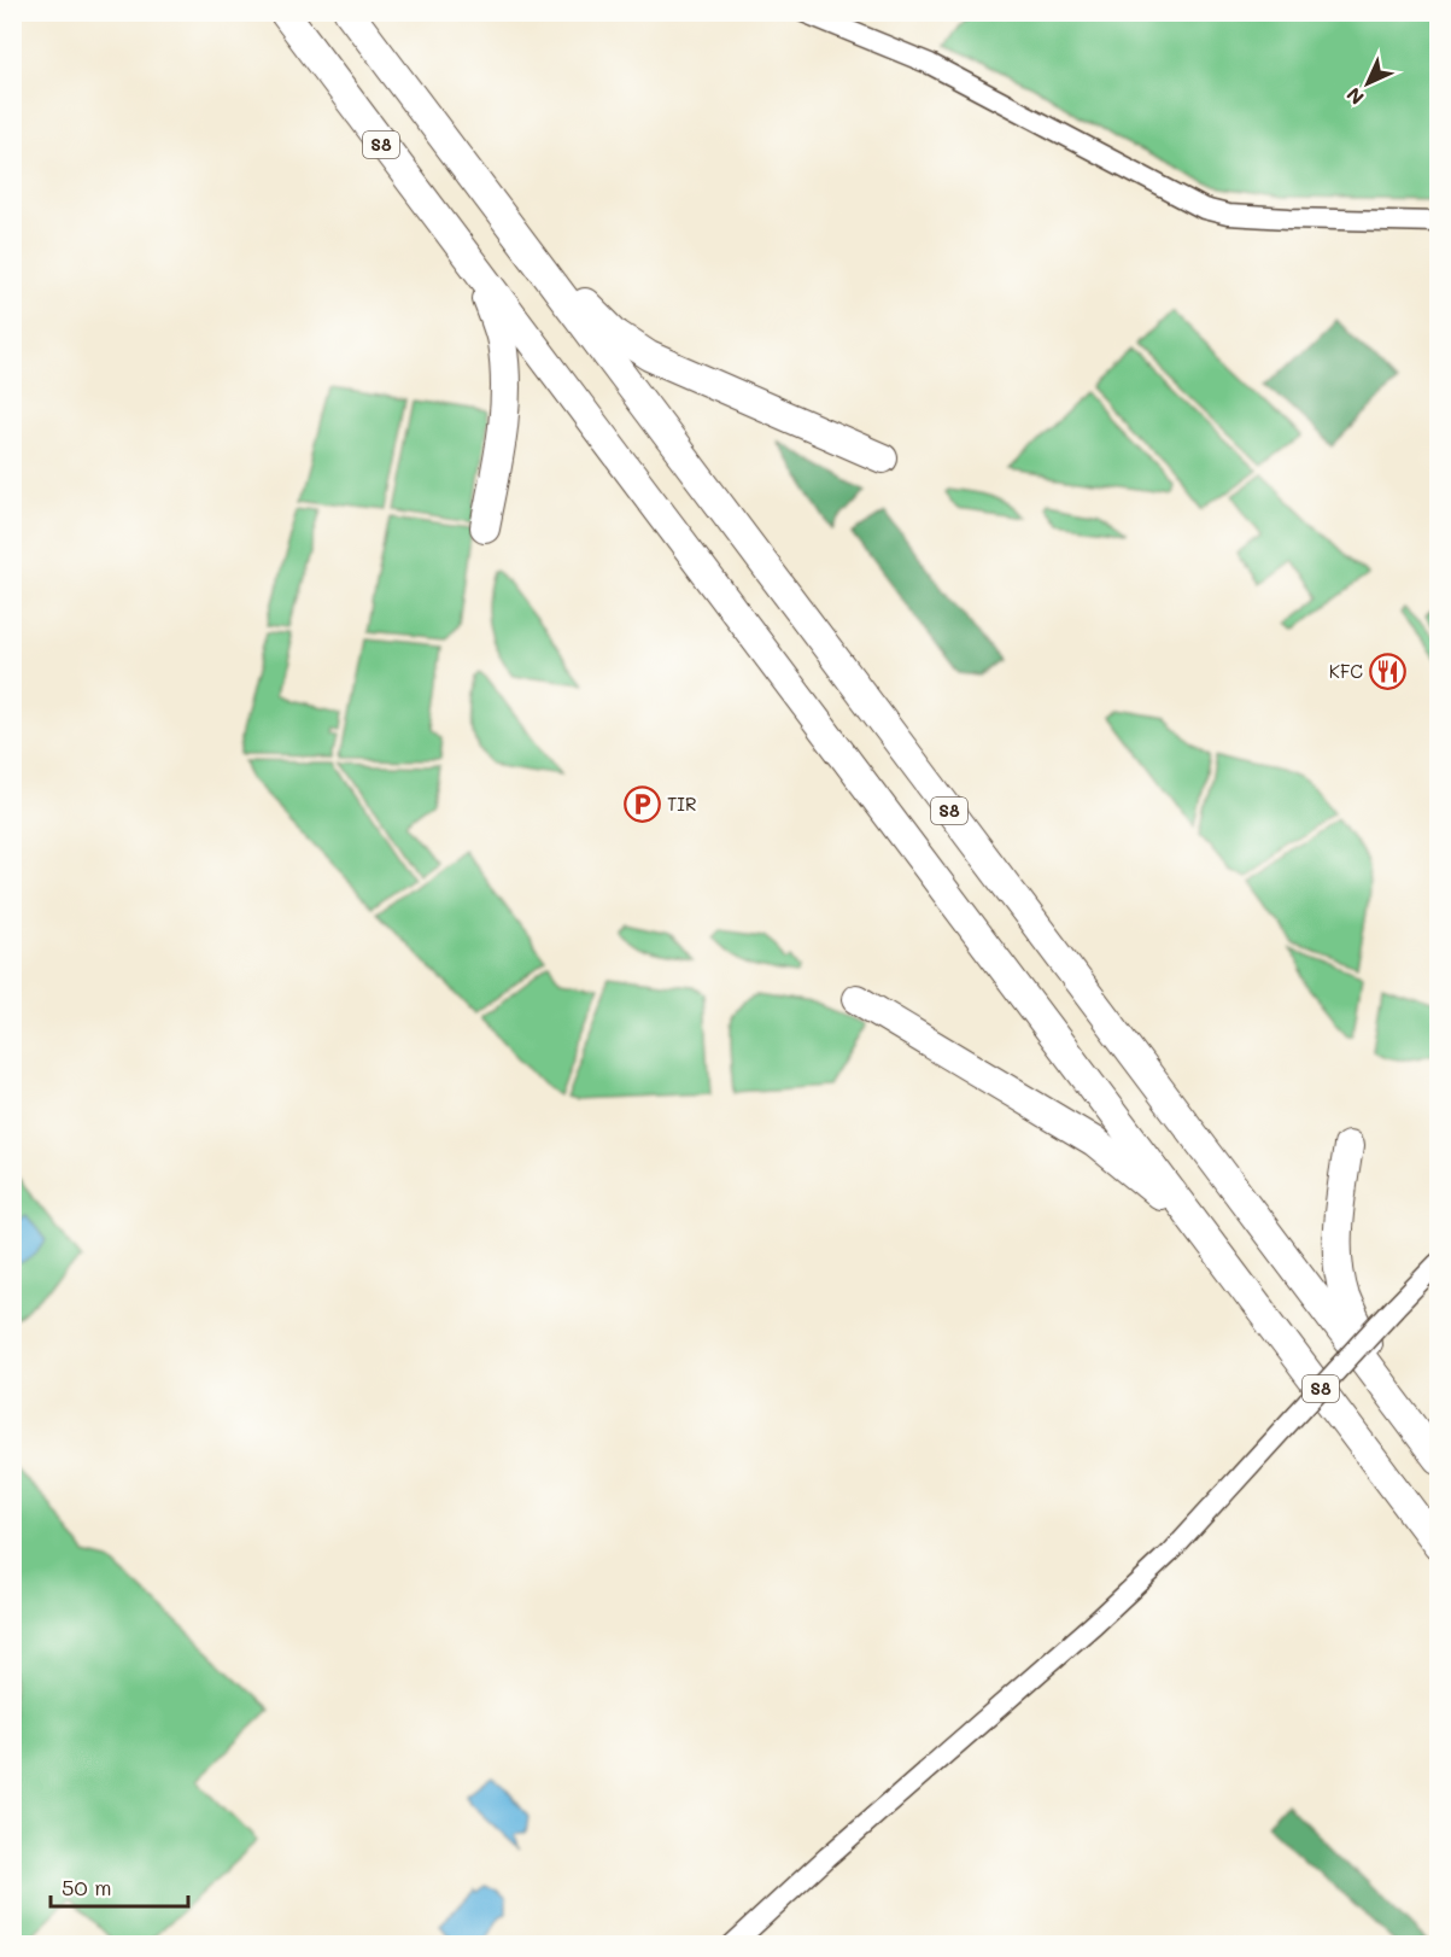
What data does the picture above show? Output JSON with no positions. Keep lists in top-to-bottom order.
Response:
{
  "streets": {
    "highway": ["S8"]
  },
  "places": {
    "restaurant": ["KFC"],
    "parking": ["TIR"]
  },
  "scale_bar": "50 m",
  "north": "bottom left"
}
